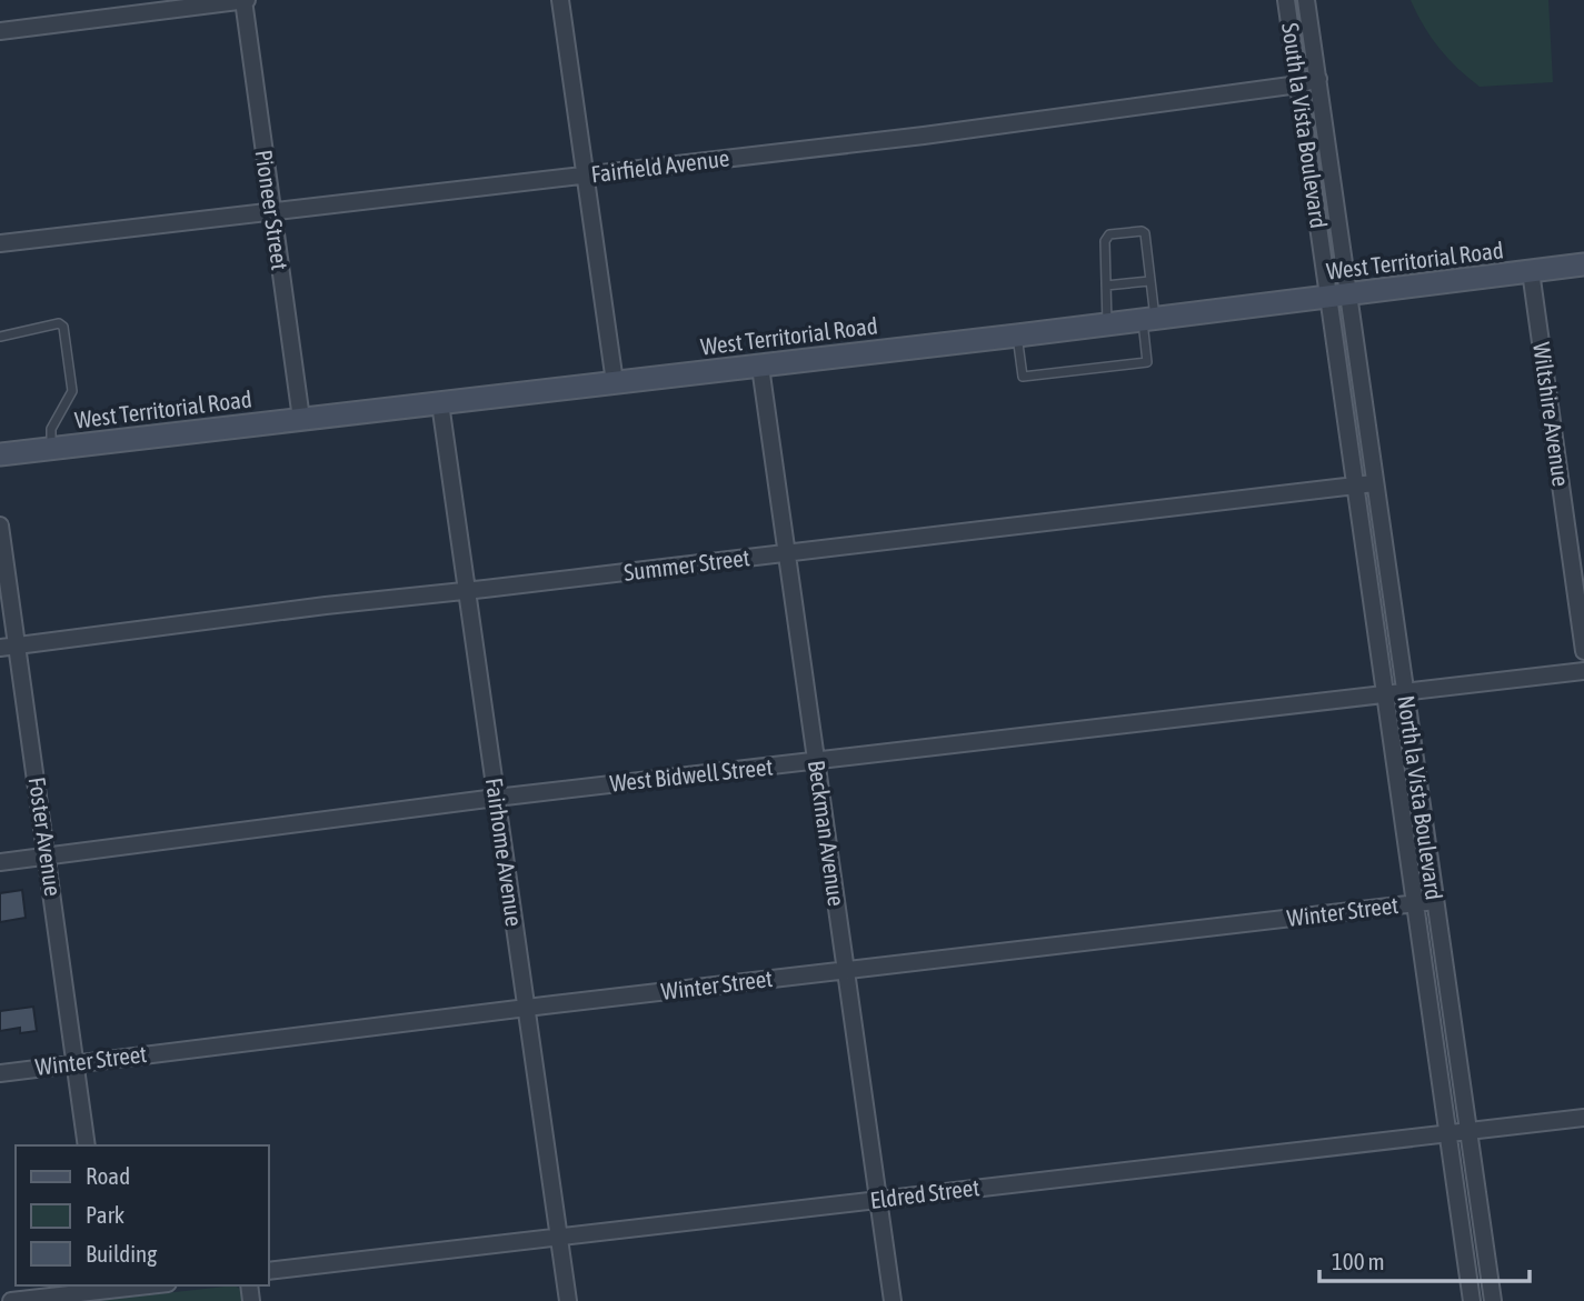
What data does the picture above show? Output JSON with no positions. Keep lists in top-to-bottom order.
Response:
{
  "streets": {
    "street": [
      "South la Vista Boulevard",
      "Fairfield Avenue",
      "Pioneer Street",
      "West Territorial Road",
      "Wiltshire Avenue",
      "Summer Street",
      "West Bidwell Street",
      "North la Vista Boulevard",
      "Beckman Avenue",
      "Foster Avenue",
      "Fairhome Avenue",
      "Winter Street",
      "Eldred Street"
    ]
  },
  "crossings": [
    ["South la Vista Boulevard", "Fairfield Avenue"],
    ["South la Vista Boulevard", "West Territorial Road"],
    ["South la Vista Boulevard", "North la Vista Boulevard"],
    ["Fairfield Avenue", "Pioneer Street"],
    ["Pioneer Street", "West Territorial Road"],
    ["West Territorial Road", "Wiltshire Avenue"],
    ["West Territorial Road", "North la Vista Boulevard"],
    ["West Territorial Road", "Beckman Avenue"],
    ["West Territorial Road", "Fairhome Avenue"],
    ["Summer Street", "North la Vista Boulevard"],
    ["Summer Street", "Beckman Avenue"],
    ["Summer Street", "Foster Avenue"],
    ["Summer Street", "Fairhome Avenue"],
    ["West Bidwell Street", "North la Vista Boulevard"],
    ["West Bidwell Street", "Beckman Avenue"],
    ["West Bidwell Street", "Foster Avenue"],
    ["West Bidwell Street", "Fairhome Avenue"],
    ["North la Vista Boulevard", "Winter Street"],
    ["North la Vista Boulevard", "Eldred Street"],
    ["Beckman Avenue", "Winter Street"],
    ["Beckman Avenue", "Eldred Street"],
    ["Foster Avenue", "Winter Street"],
    ["Fairhome Avenue", "Winter Street"],
    ["Fairhome Avenue", "Eldred Street"]
  ],
  "legend": ["Road", "Park", "Building"],
  "scale_bar": "100 m"
}
